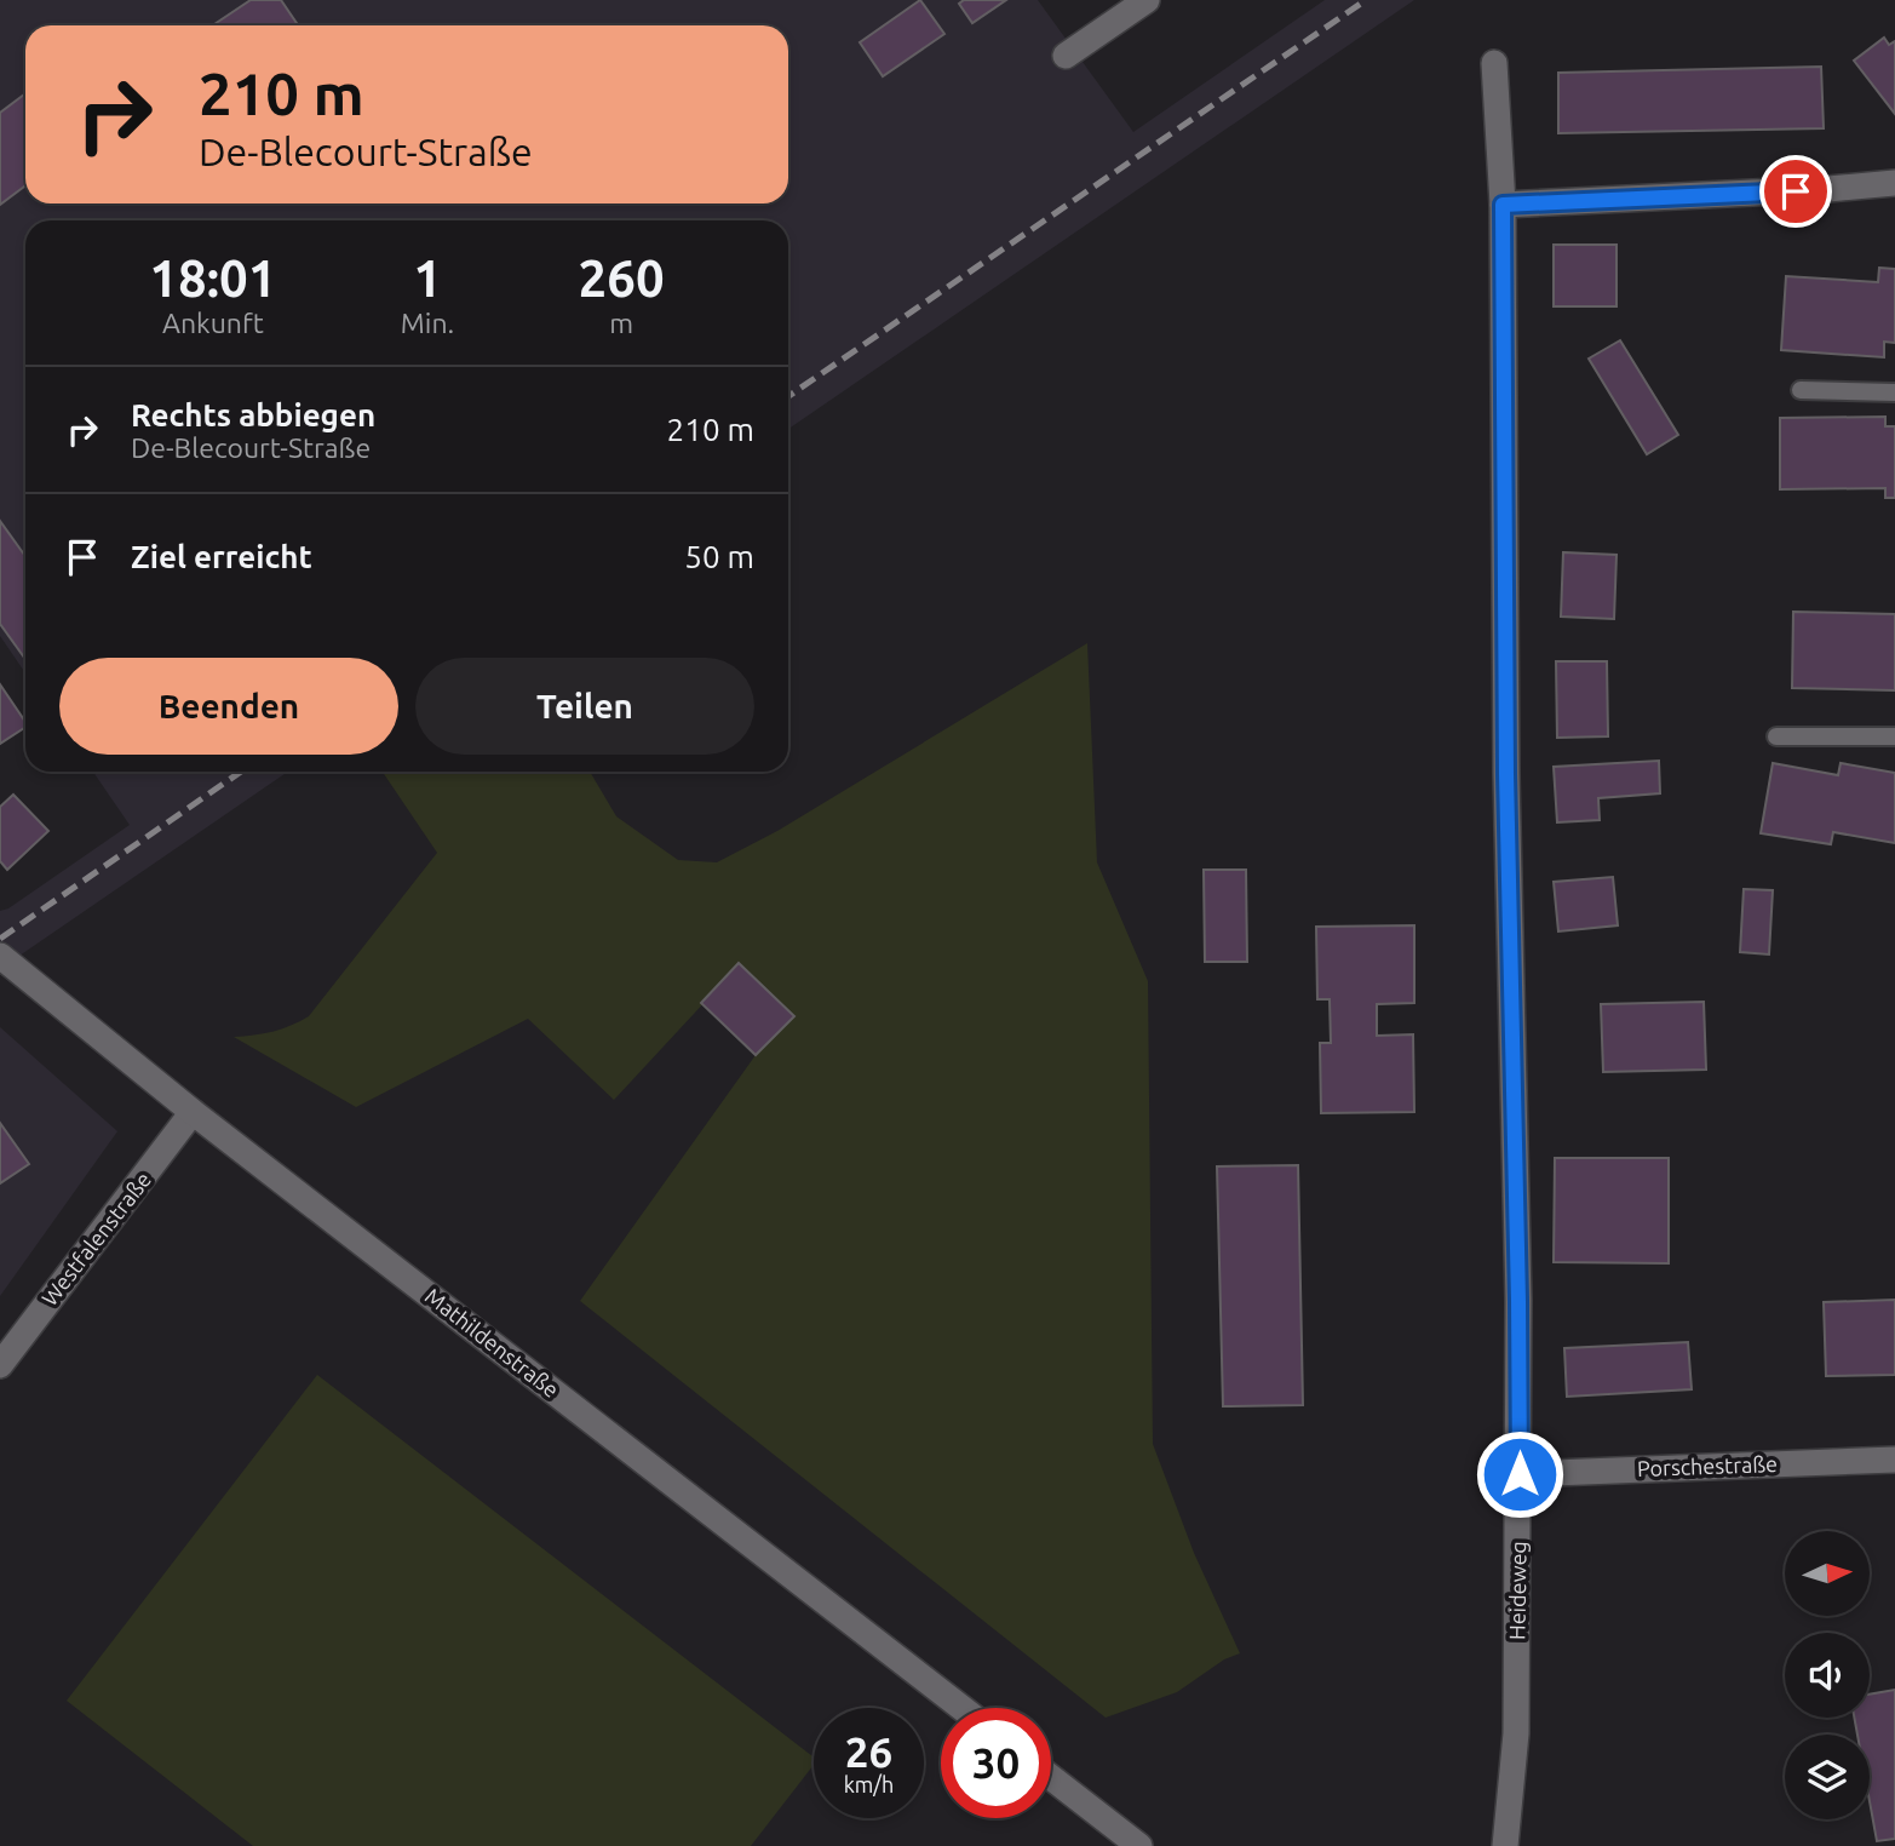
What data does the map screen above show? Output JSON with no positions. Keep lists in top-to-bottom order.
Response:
{
  "streets": {
    "street": [
      "Westfalenstraße",
      "Mathildenstraße",
      "Porschestraße",
      "Heideweg"
    ]
  },
  "crossings": [
    ["Westfalenstraße", "Mathildenstraße"],
    ["Porschestraße", "Heideweg"]
  ],
  "north": "right",
  "page": {
    "turn": ["210 m", "De-Blecourt-Straße"],
    "eta": [
      "18:01",
      "Ankunft",
      "1",
      "Min.",
      "260",
      "m"
    ],
    "list": [
      {
        "name": "Rechts abbiegen",
        "note": "De-Blecourt-Straße",
        "value": "210 m"
      },
      {
        "name": "Ziel erreicht",
        "value": "50 m"
      }
    ],
    "buttons": ["Beenden", "Teilen"],
    "speed": "26 km/h",
    "limit": "30"
  }
}
